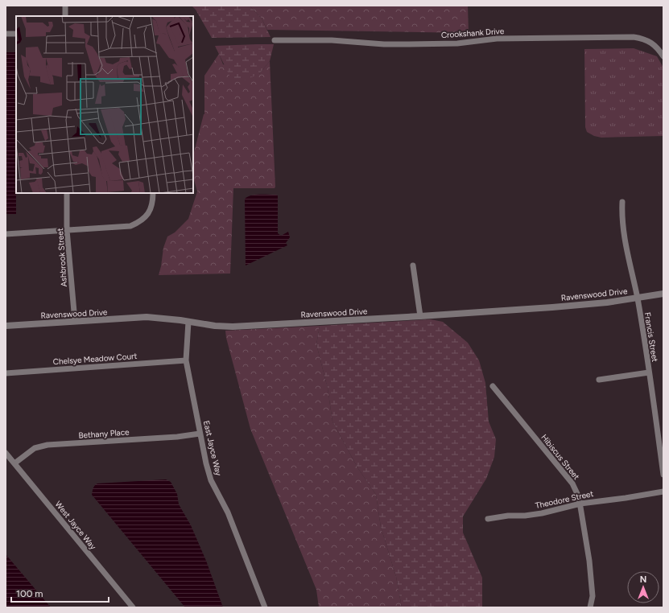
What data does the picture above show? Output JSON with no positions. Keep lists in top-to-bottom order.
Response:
{
  "streets": {
    "street": [
      "Crookshank Drive",
      "Ashbrook Street",
      "Ravenswood Drive",
      "Francis Street",
      "Chelsye Meadow Court",
      "Bethany Place",
      "East Jayce Way",
      "Hibiscus Street",
      "Theodore Street",
      "West Jayce Way"
    ]
  },
  "crossings": [
    ["Ashbrook Street", "Ravenswood Drive"],
    ["Ravenswood Drive", "Francis Street"],
    ["Ravenswood Drive", "East Jayce Way"],
    ["Chelsye Meadow Court", "East Jayce Way"],
    ["Bethany Place", "East Jayce Way"],
    ["Bethany Place", "West Jayce Way"],
    ["Hibiscus Street", "Theodore Street"]
  ],
  "scale_bar": "100 m",
  "north": "top"
}
